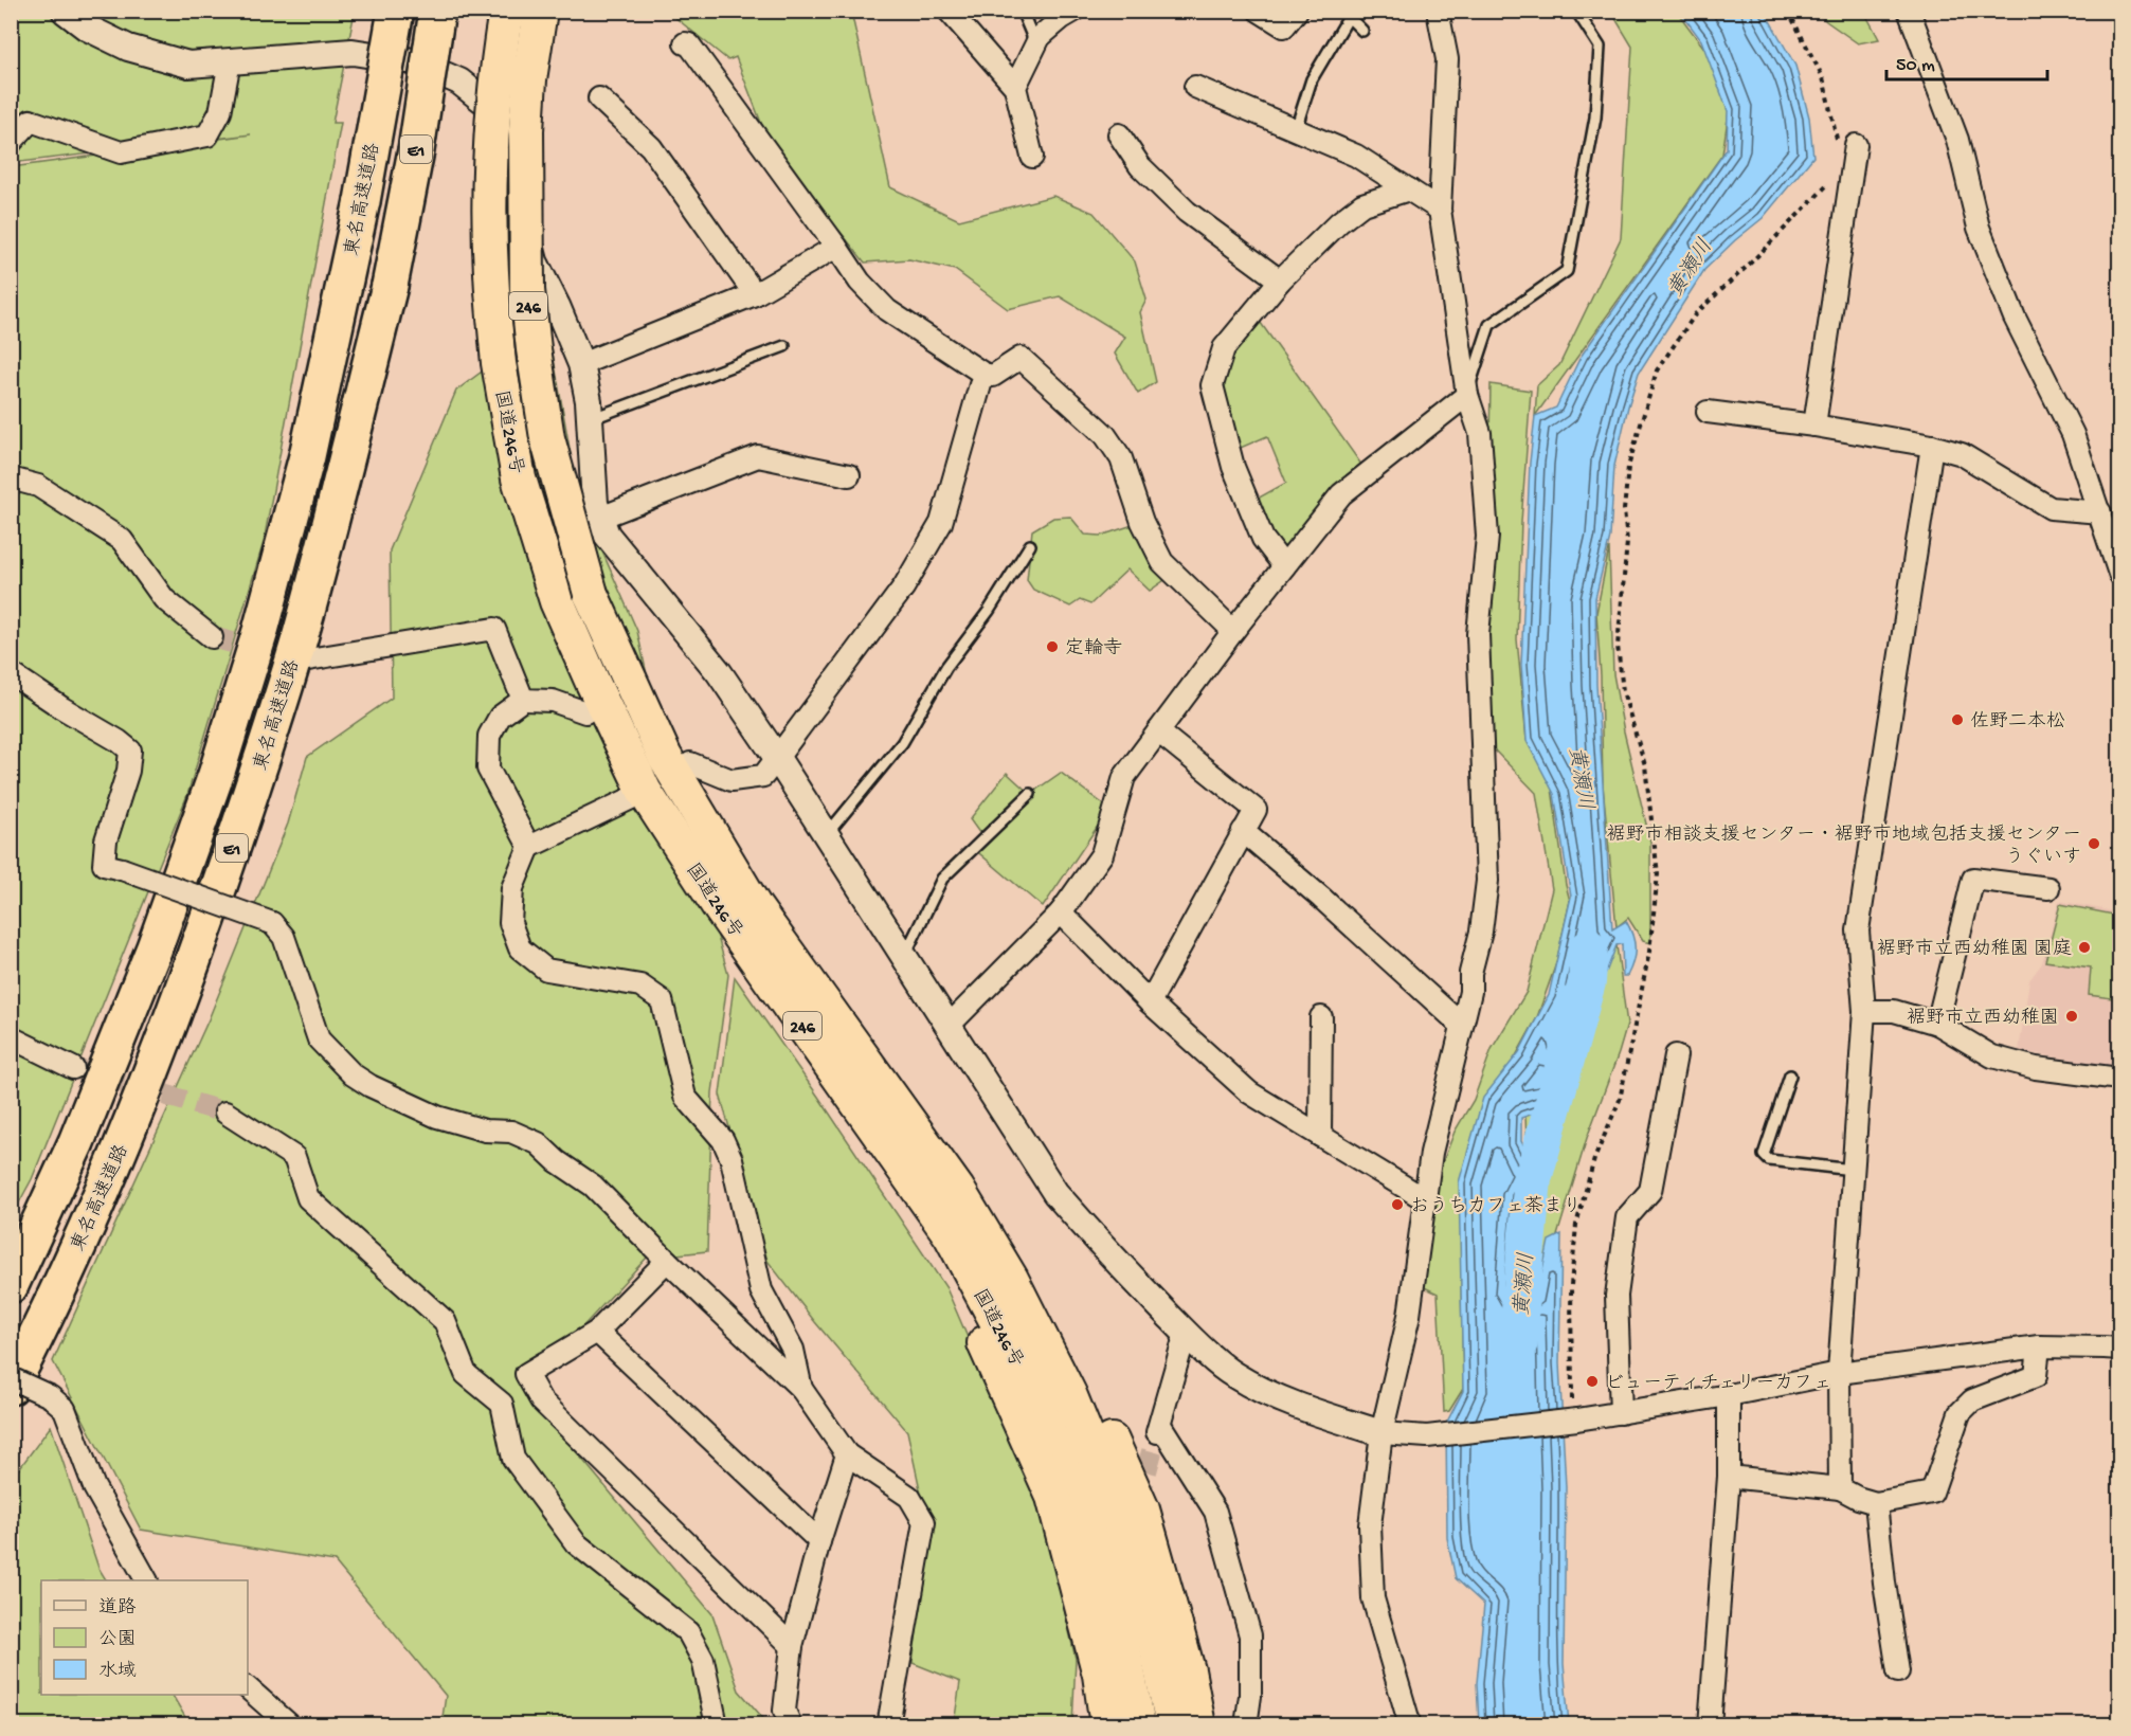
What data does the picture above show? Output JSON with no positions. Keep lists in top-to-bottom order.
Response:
{
  "streets": {
    "highway": [
      "E1",
      "東名高速道路",
      "246",
      "国道246号"
    ]
  },
  "water": ["黄瀬川"],
  "places": [
    "定輪寺",
    "佐野二本松",
    "裾野市相談支援センター・裾野市地域包括支援センター うぐいす",
    "裾野市立西幼稚園 園庭",
    "裾野市立西幼稚園",
    "おうちカフェ茶まり",
    "ビューティチェリーカフェ"
  ],
  "legend": ["道路", "公園", "水域"],
  "scale_bar": "50 m"
}
